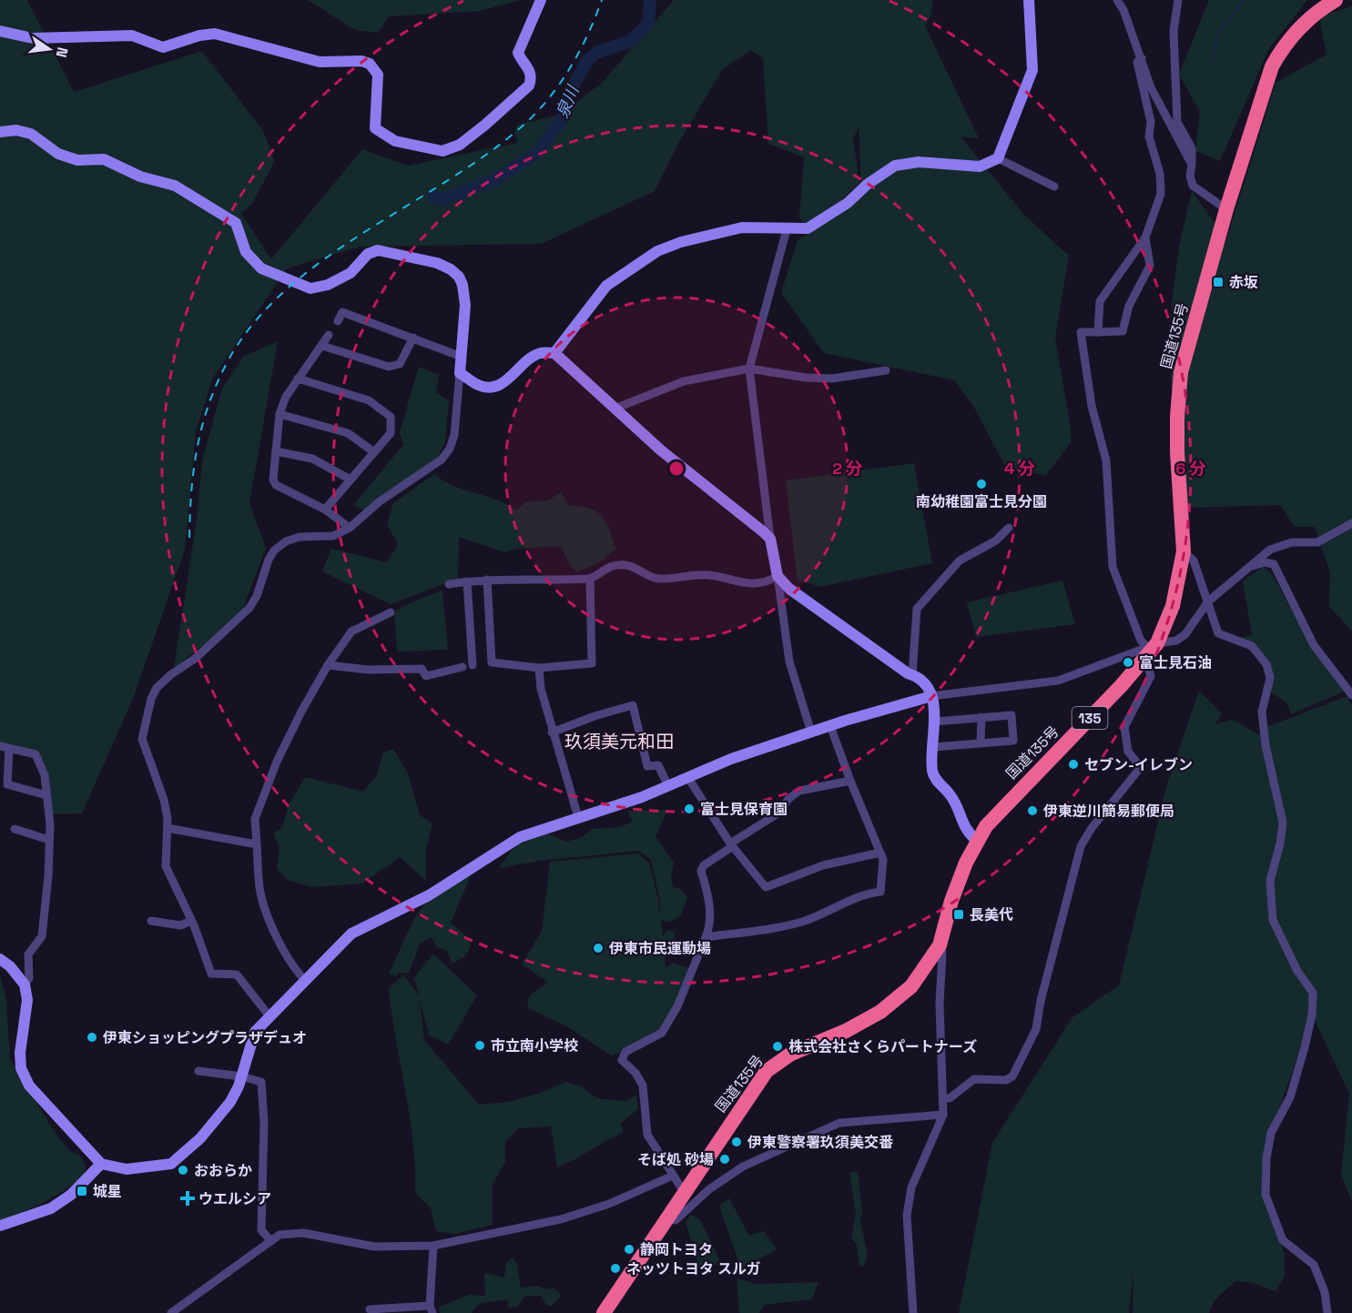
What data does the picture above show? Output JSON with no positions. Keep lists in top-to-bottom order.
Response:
{
  "streets": {
    "highway": ["国道135号", "135"]
  },
  "districts": ["玖須美元和田"],
  "water": ["泉川"],
  "places": {
    "transit": ["赤坂", "長美代", "城星"],
    "other": [
      "南幼稚園富士見分園",
      "富士見石油",
      "セブン-イレブン",
      "富士見保育園",
      "伊東逆川簡易郵便局",
      "伊東市民運動場",
      "伊東ショッピングプラザデュオ",
      "市立南小学校",
      "株式会社さくらパートナーズ",
      "伊東警察署玖須美交番",
      "そば処 砂場",
      "おおらか",
      "静岡トヨタ",
      "ネッツトヨタ スルガ"
    ],
    "health": ["ウエルシア"]
  },
  "north": "right",
  "rings": ["2 分", "4 分", "6 分"]
}
